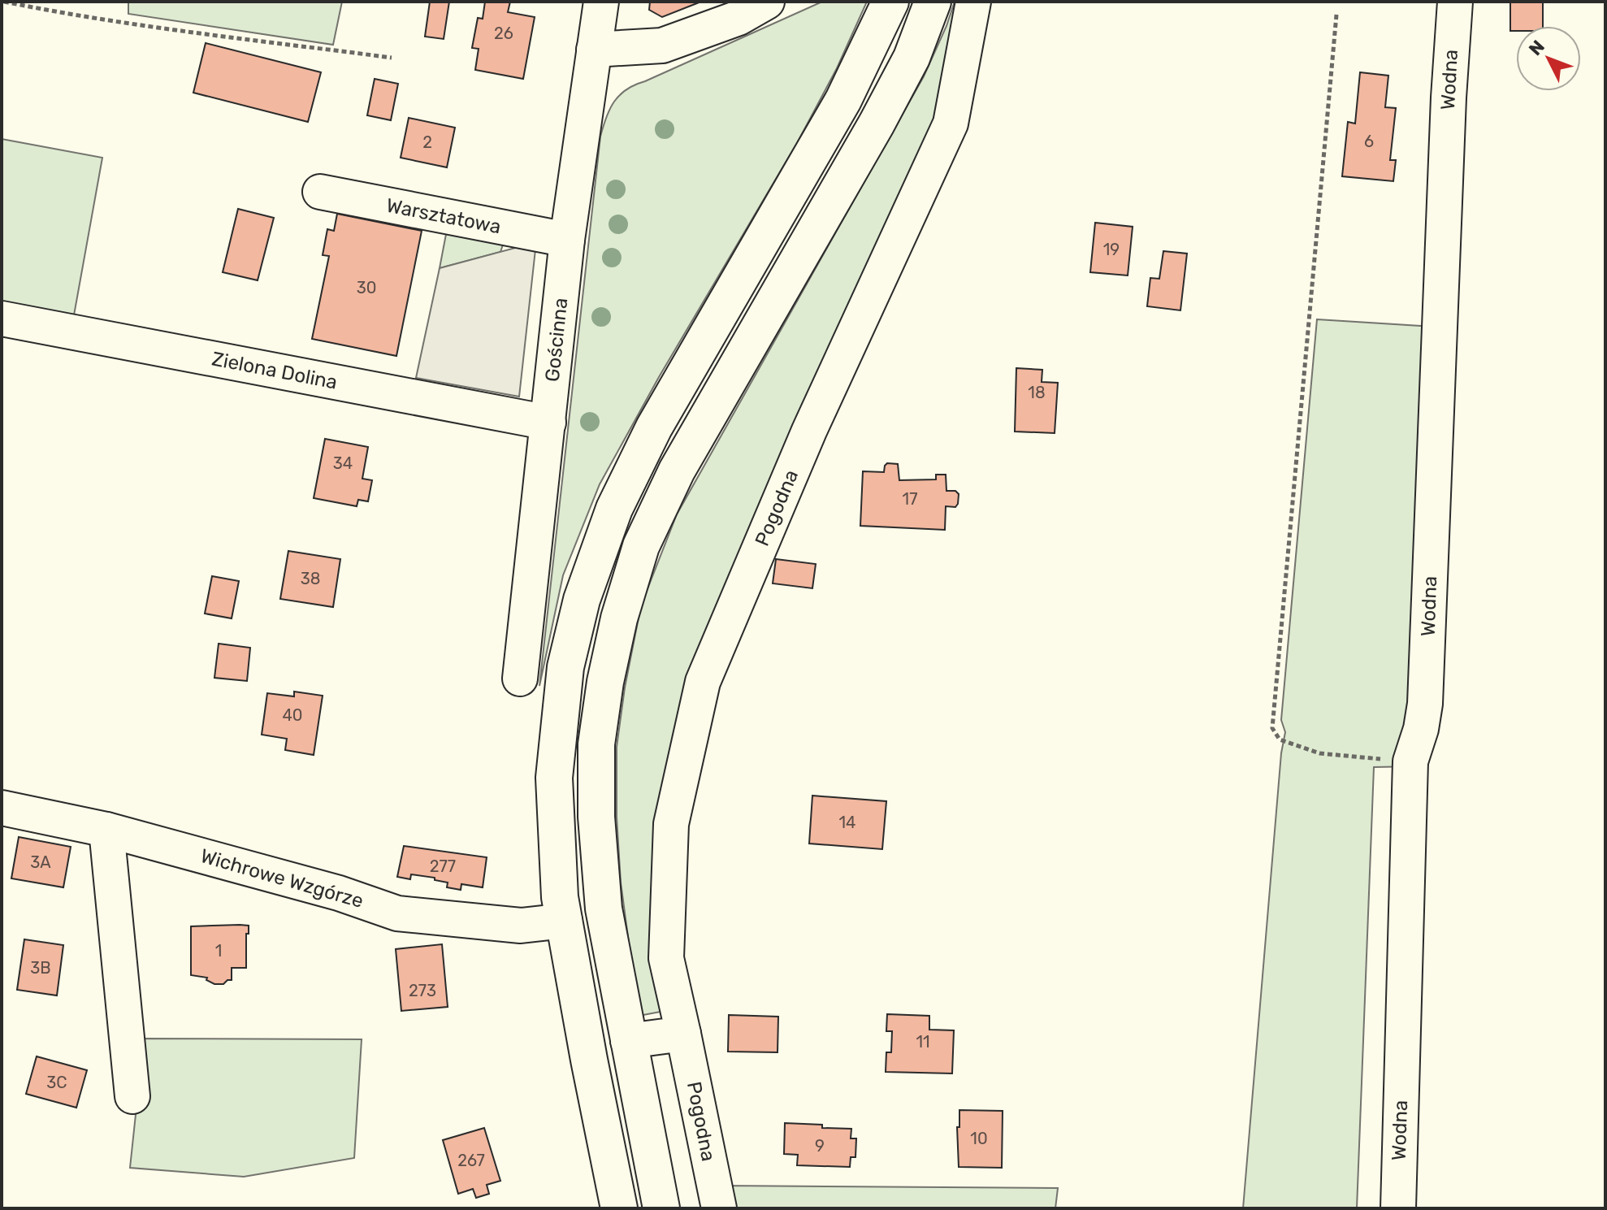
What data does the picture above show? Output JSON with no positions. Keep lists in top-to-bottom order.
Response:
{
  "streets": {
    "street": [
      "Wodna",
      "Warsztatowa",
      "Gościnna",
      "Zielona Dolina",
      "Pogodna",
      "Wichrowe Wzgórze"
    ]
  },
  "crossings": [
    ["Warsztatowa", "Gościnna"],
    ["Gościnna", "Zielona Dolina"]
  ],
  "house_numbers": [
    "26",
    "6",
    "2",
    "19",
    "30",
    "18",
    "34",
    "17",
    "38",
    "40",
    "14",
    "3A",
    "277",
    "1",
    "3B",
    "273",
    "11",
    "3C",
    "10",
    "9",
    "267"
  ],
  "north": "top left"
}
